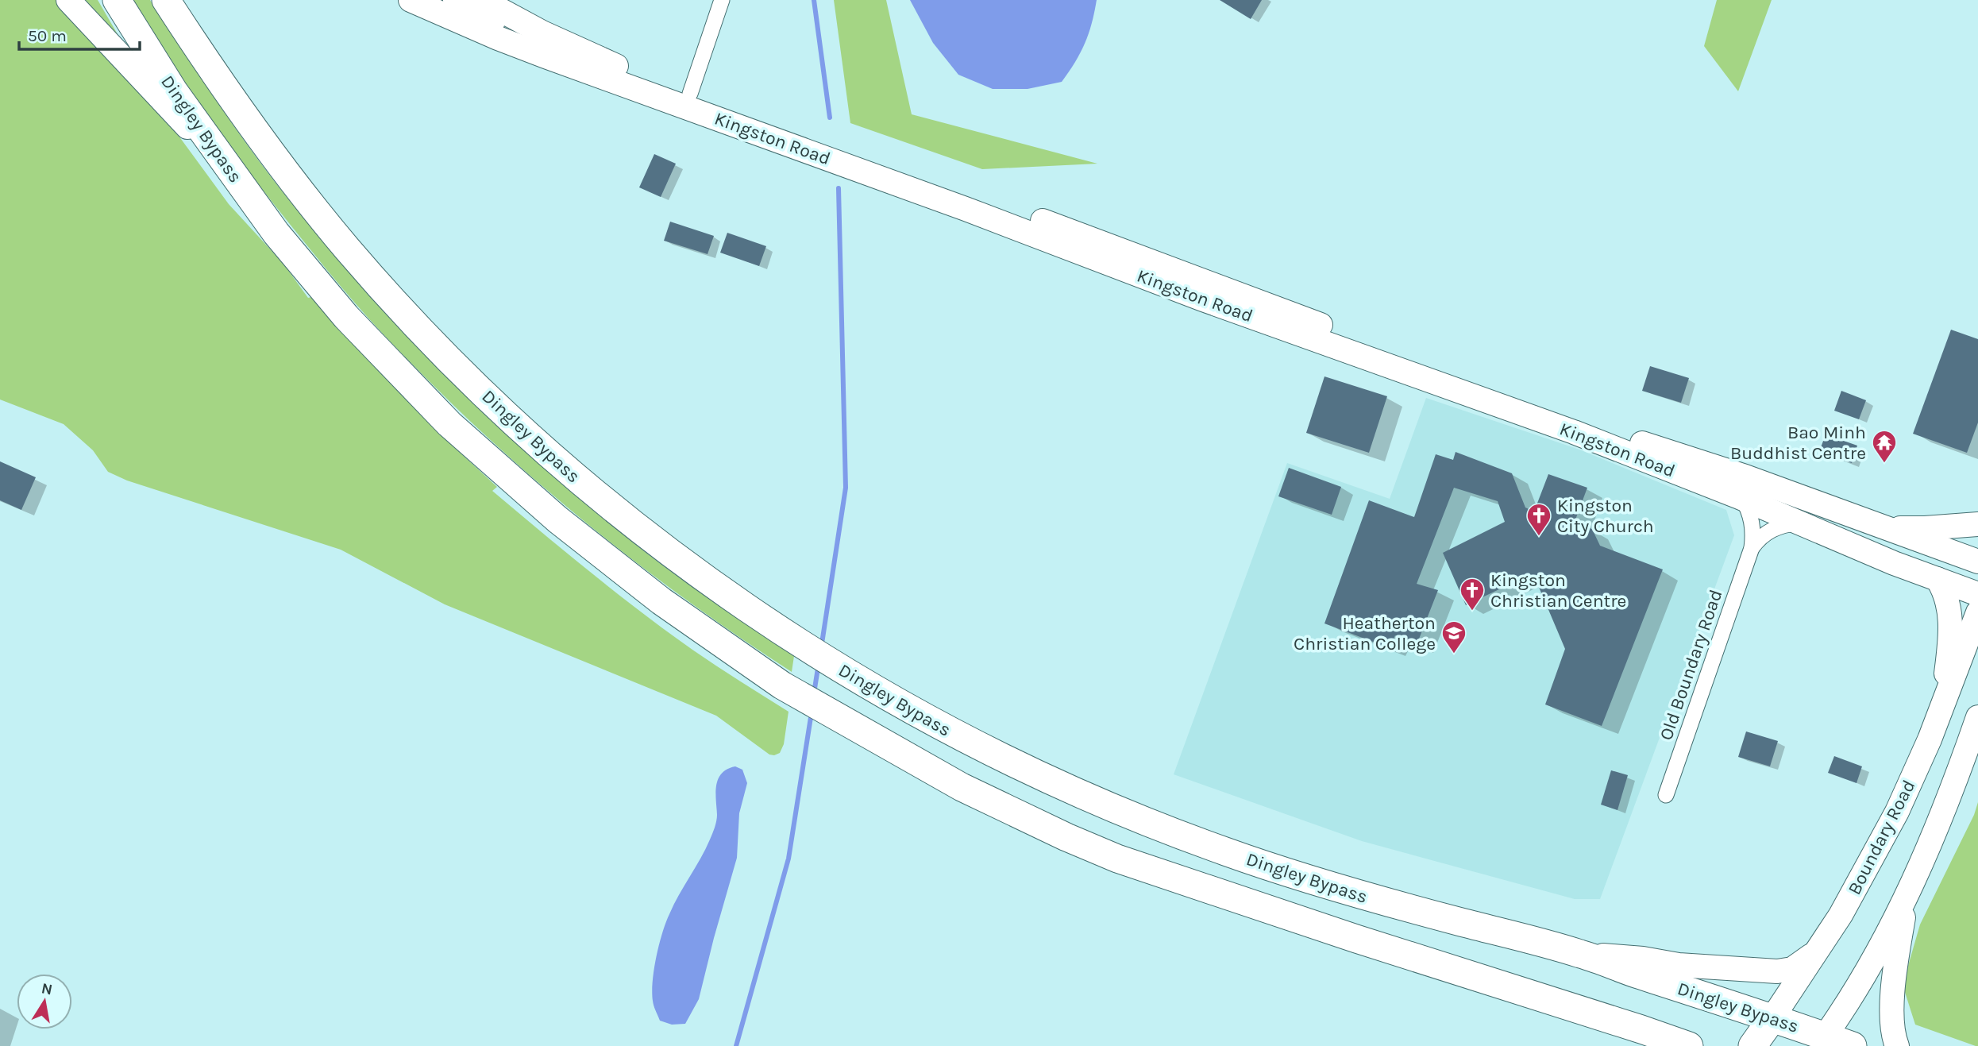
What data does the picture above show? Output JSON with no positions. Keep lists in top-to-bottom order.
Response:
{
  "streets": {
    "highway": ["Dingley Bypass", "Boundary Road"],
    "main road": ["Kingston Road"],
    "street": ["Old Boundary Road"]
  },
  "crossings": [
    ["Dingley Bypass", "Boundary Road"],
    ["Kingston Road", "Old Boundary Road"]
  ],
  "places": {
    "temple": ["Bao Minh Buddhist Centre"],
    "church": ["Kingston City Church", "Kingston Christian Centre"],
    "school or university": ["Heatherton Christian College"]
  },
  "scale_bar": "50 m",
  "north": "top"
}
